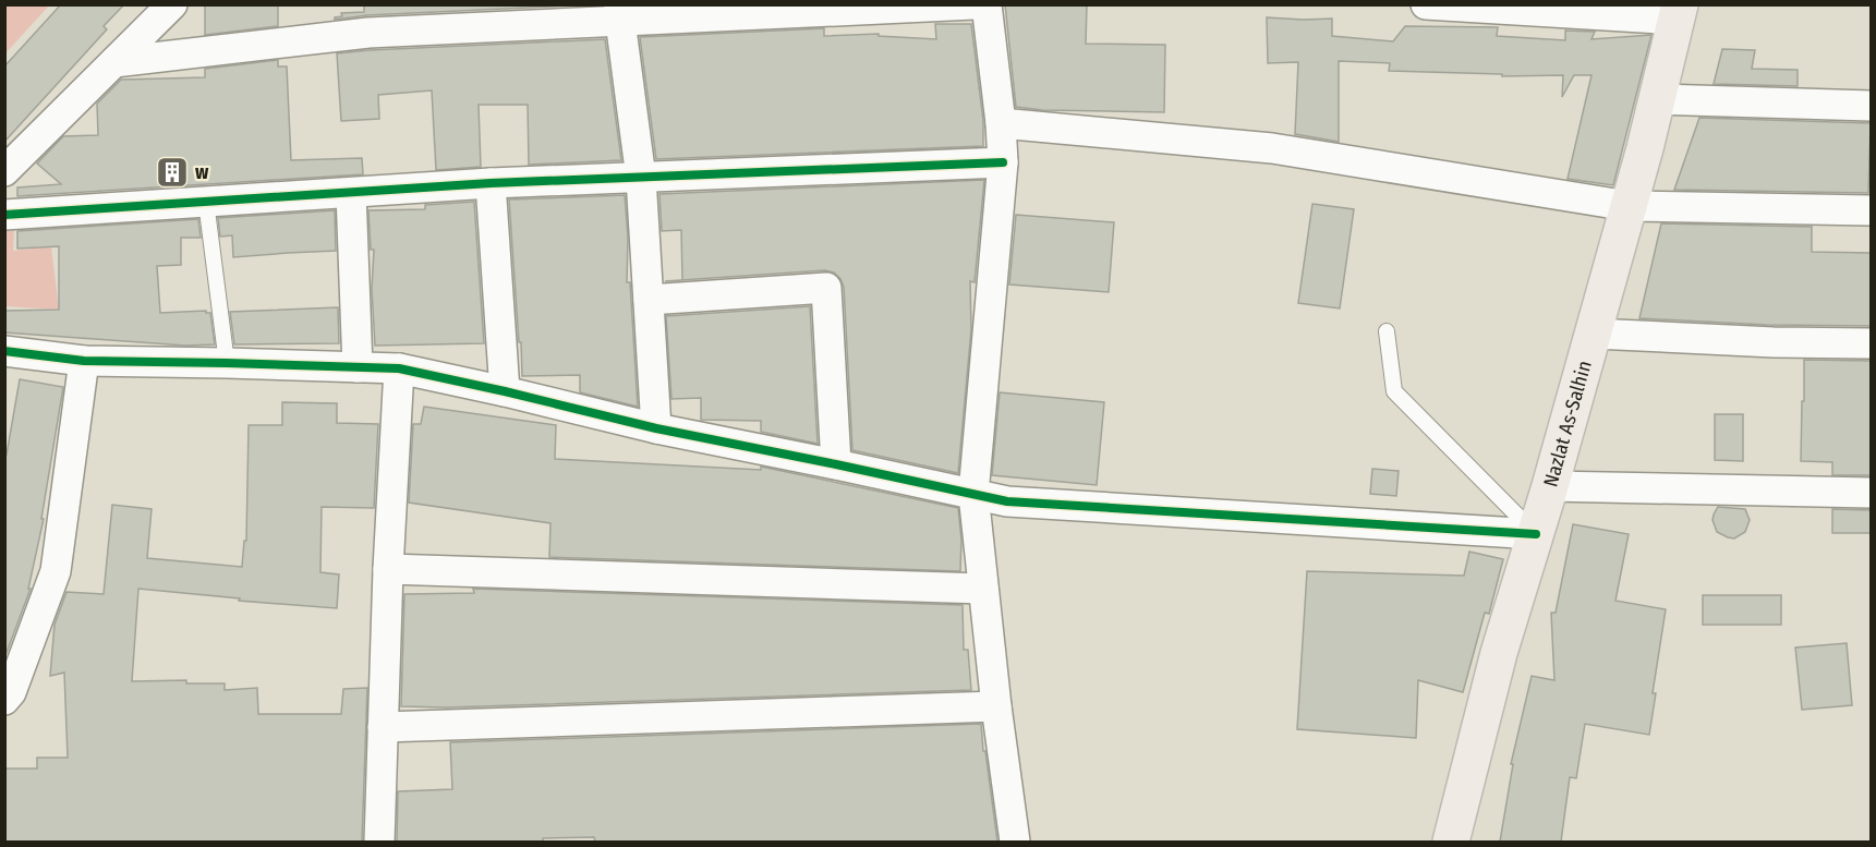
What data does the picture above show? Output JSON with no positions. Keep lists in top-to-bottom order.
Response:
{
  "streets": {
    "main road": ["Nazlat As-Salhin"]
  },
  "places": {
    "building": ["w"]
  }
}
